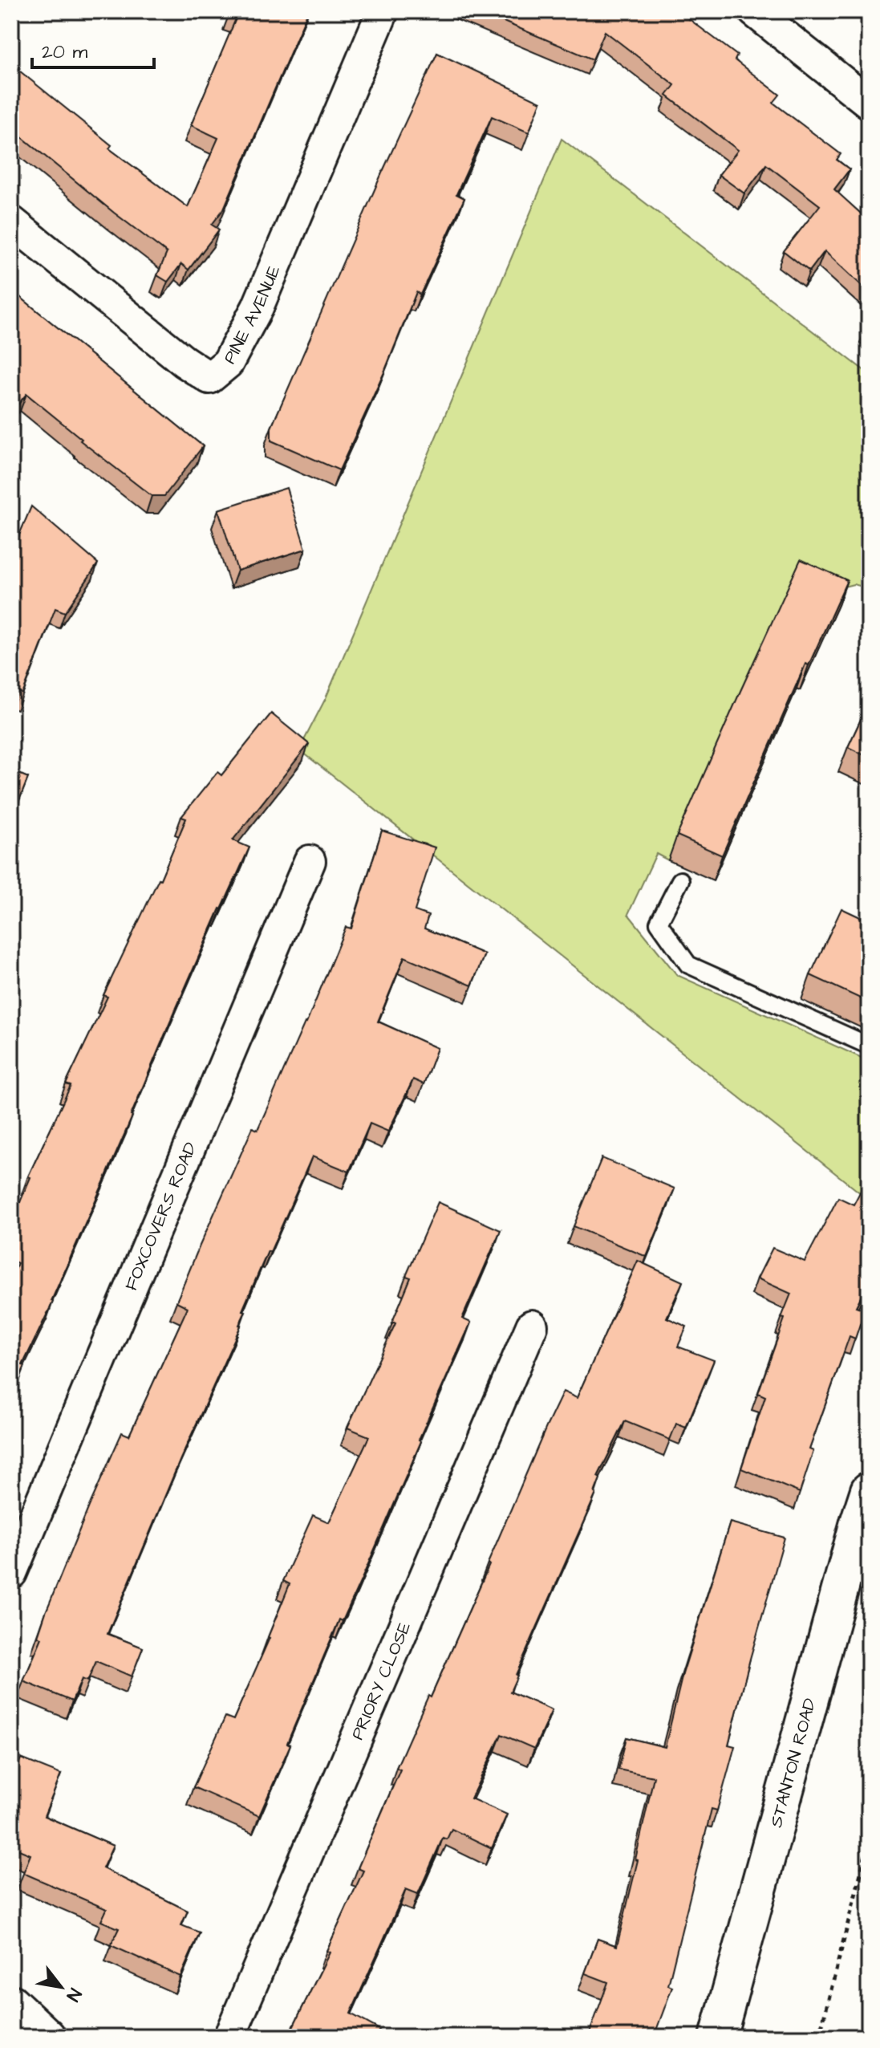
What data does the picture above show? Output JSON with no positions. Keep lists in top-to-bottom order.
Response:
{
  "streets": {
    "street": [
      "PINE AVENUE",
      "FOXCOVERS ROAD",
      "PRIORY CLOSE",
      "STANTON ROAD"
    ]
  },
  "scale_bar": "20 m",
  "north": "bottom right"
}
